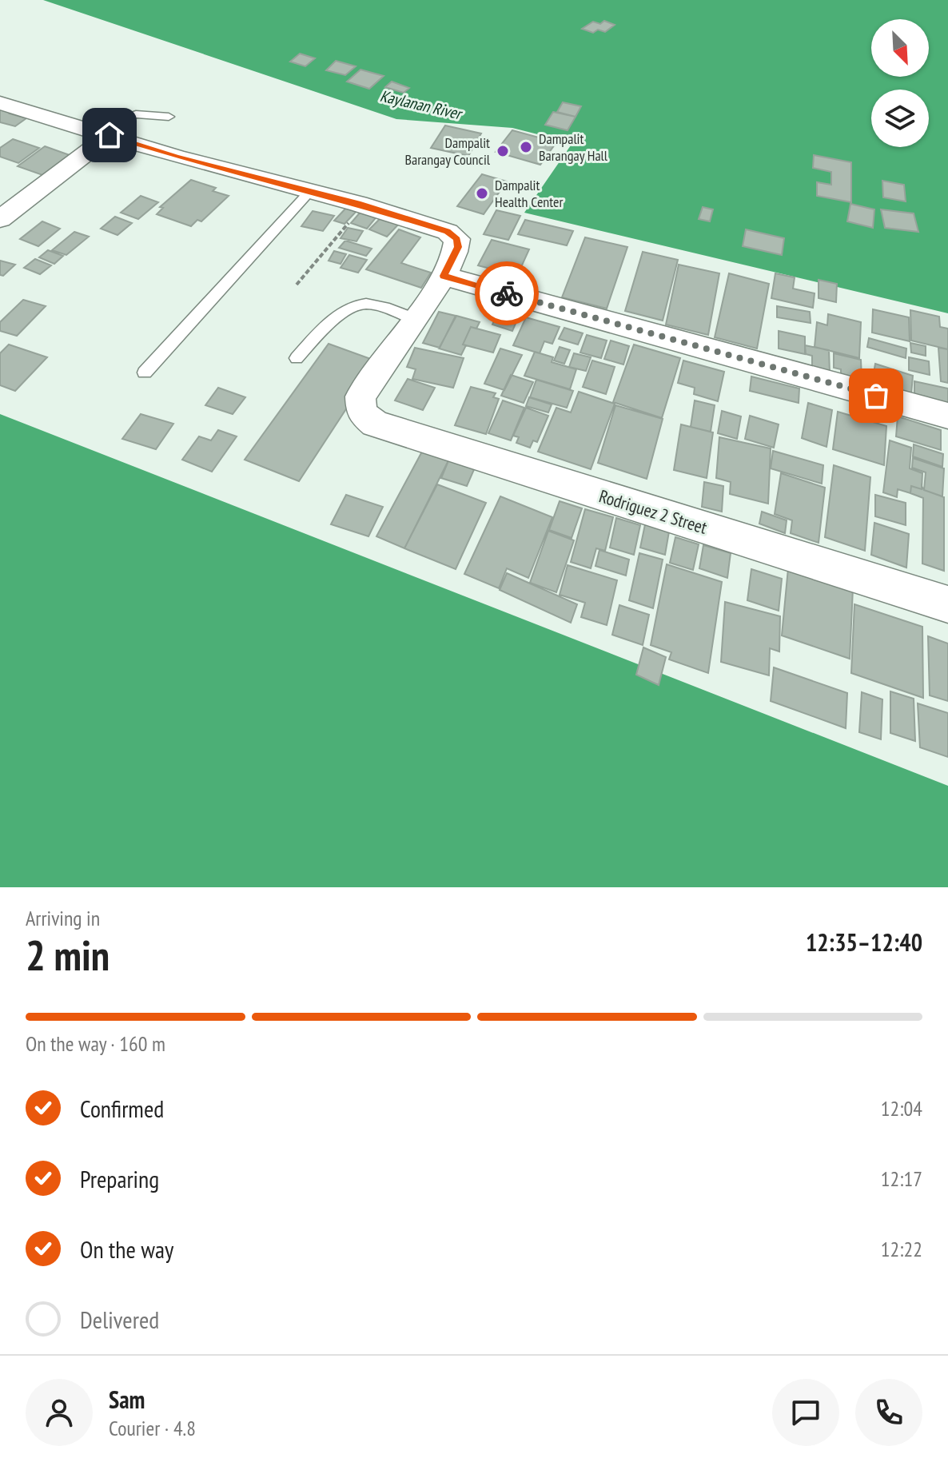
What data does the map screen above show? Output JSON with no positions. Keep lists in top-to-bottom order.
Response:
{
  "streets": {
    "street": ["Rodriguez 2 Street"]
  },
  "water": ["Kaylanan River"],
  "places": ["Dampalit Barangay Hall", "Dampalit Barangay Council", "Dampalit Health Center"],
  "north": "bottom right",
  "page": {
    "heading": ["2 min", "Arriving in", "12:35–12:40"],
    "panel": ["Sam", "Courier · 4.8"],
    "bar": "On the way · 160 m",
    "list": [
      ["Confirmed", "12:04"],
      ["Preparing", "12:17"],
      ["On the way", "12:22"],
      "Delivered"
    ]
  }
}
